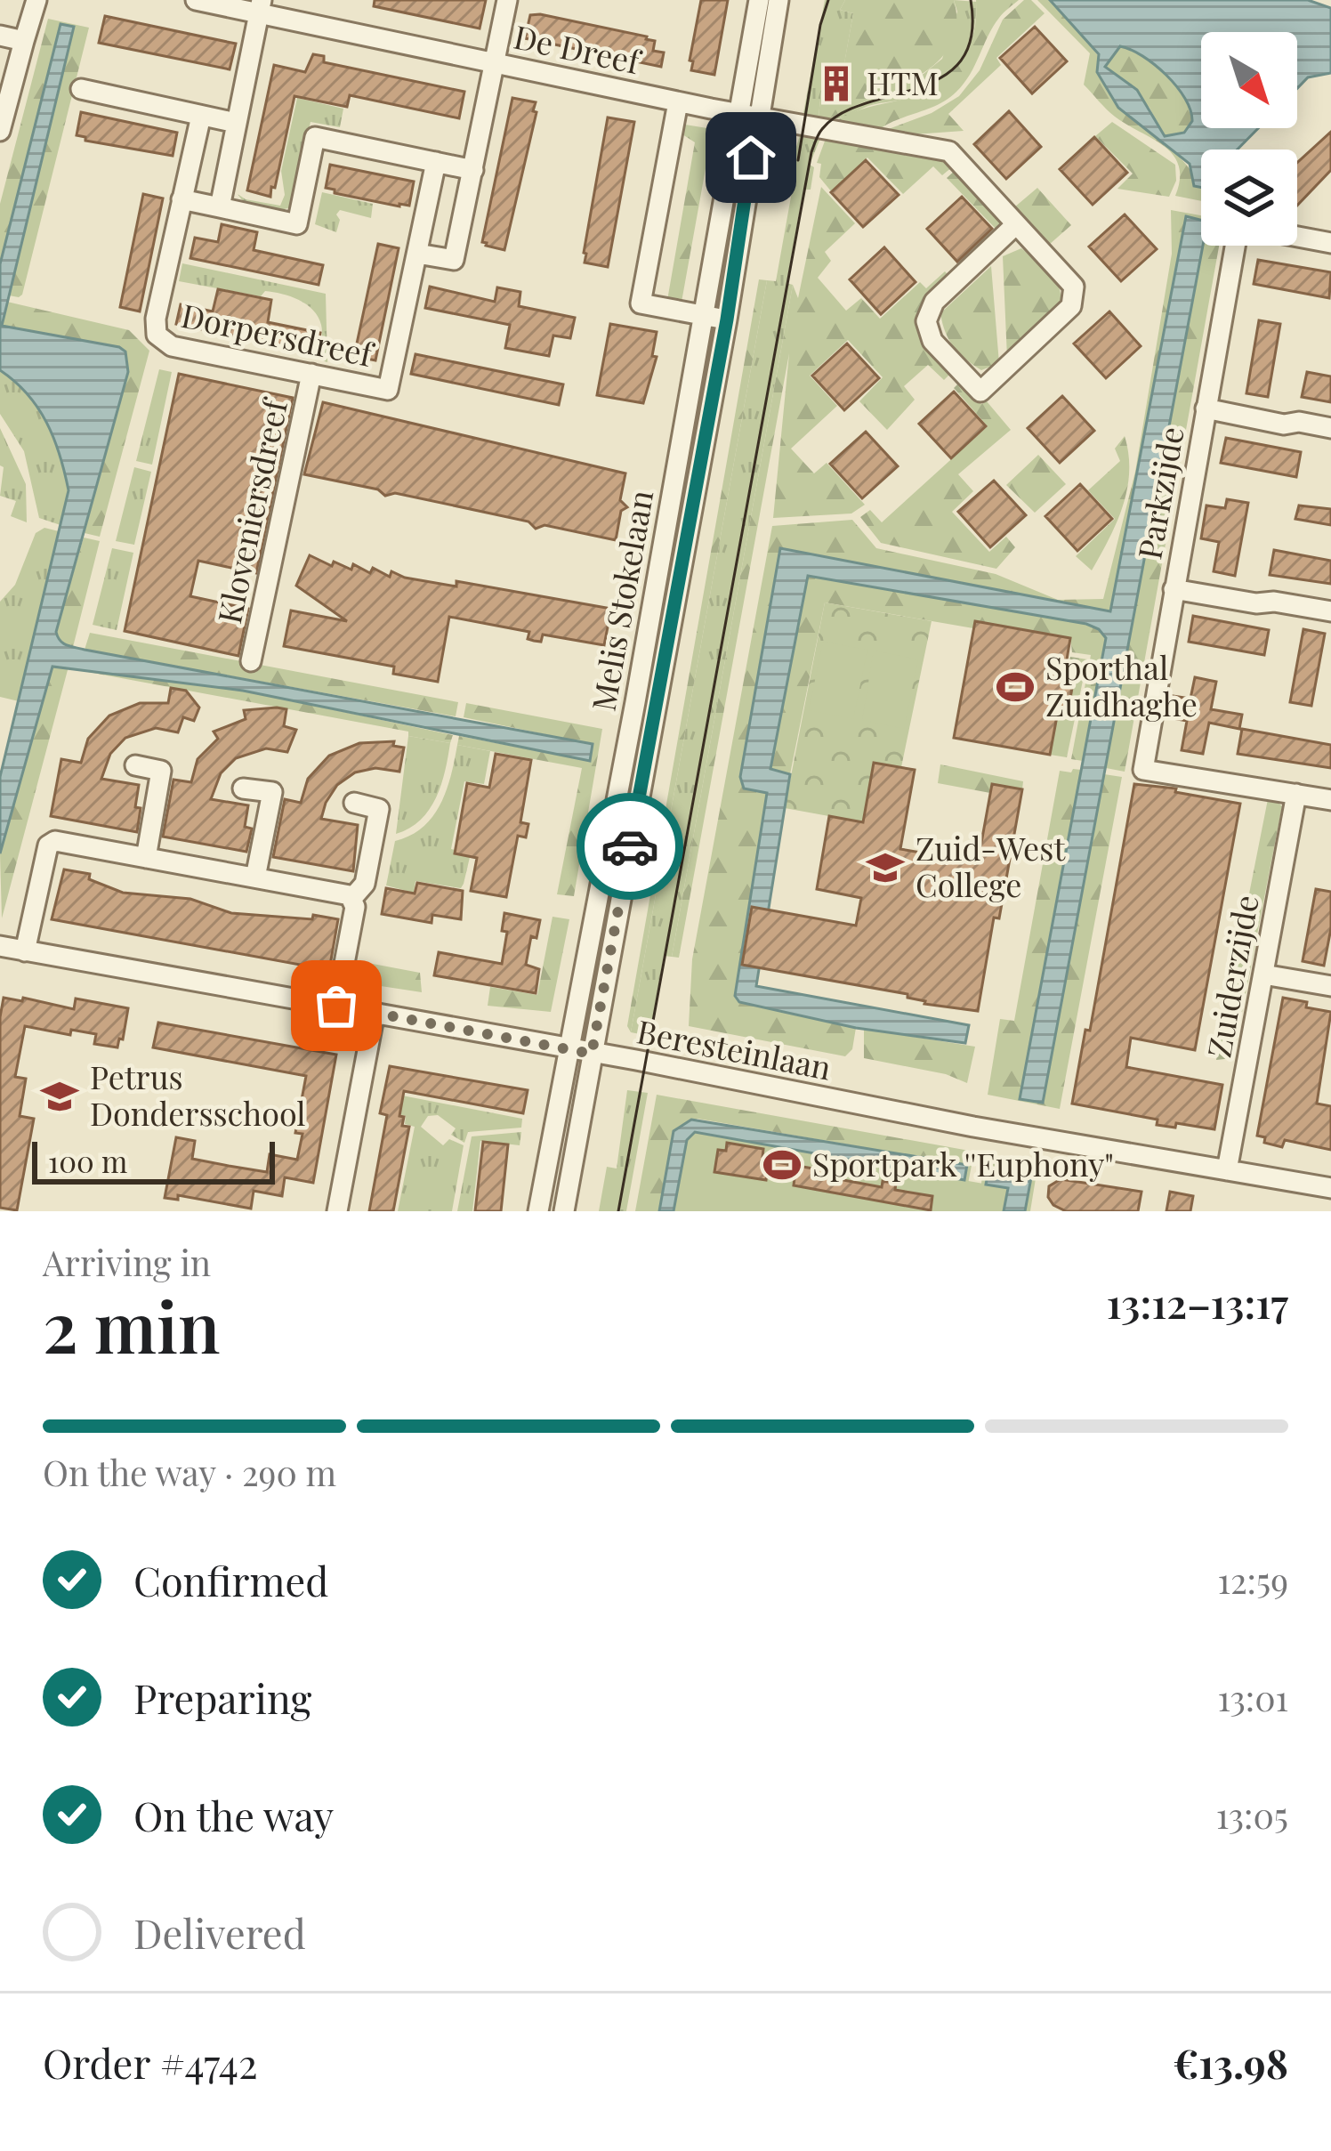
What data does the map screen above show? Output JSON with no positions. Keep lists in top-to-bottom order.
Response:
{
  "streets": {
    "street": [
      "De Dreef",
      "Dorpersdreef",
      "Parkzijde",
      "Kloveniersdreef",
      "Melis Stokelaan",
      "Zuiderzijde",
      "Beresteinlaan"
    ]
  },
  "crossings": [
    ["De Dreef", "Melis Stokelaan"],
    ["Dorpersdreef", "Kloveniersdreef"],
    ["Parkzijde", "Zuiderzijde"],
    ["Melis Stokelaan", "Beresteinlaan"],
    ["Zuiderzijde", "Beresteinlaan"]
  ],
  "places": {
    "building": ["HTM"],
    "sports": ["Sporthal Zuidhaghe", "Sportpark ''Euphony\""],
    "school or university": ["Zuid-West College", "Petrus Dondersschool"]
  },
  "scale_bar": "100 m",
  "north": "bottom right",
  "page": {
    "scale": "100 m",
    "heading": ["2 min", "Arriving in", "13:12–13:17"],
    "panel": ["Order #4742", "€13.98"],
    "bar": "On the way · 290 m",
    "list": [
      ["Confirmed", "12:59"],
      ["Preparing", "13:01"],
      ["On the way", "13:05"],
      "Delivered"
    ]
  }
}
